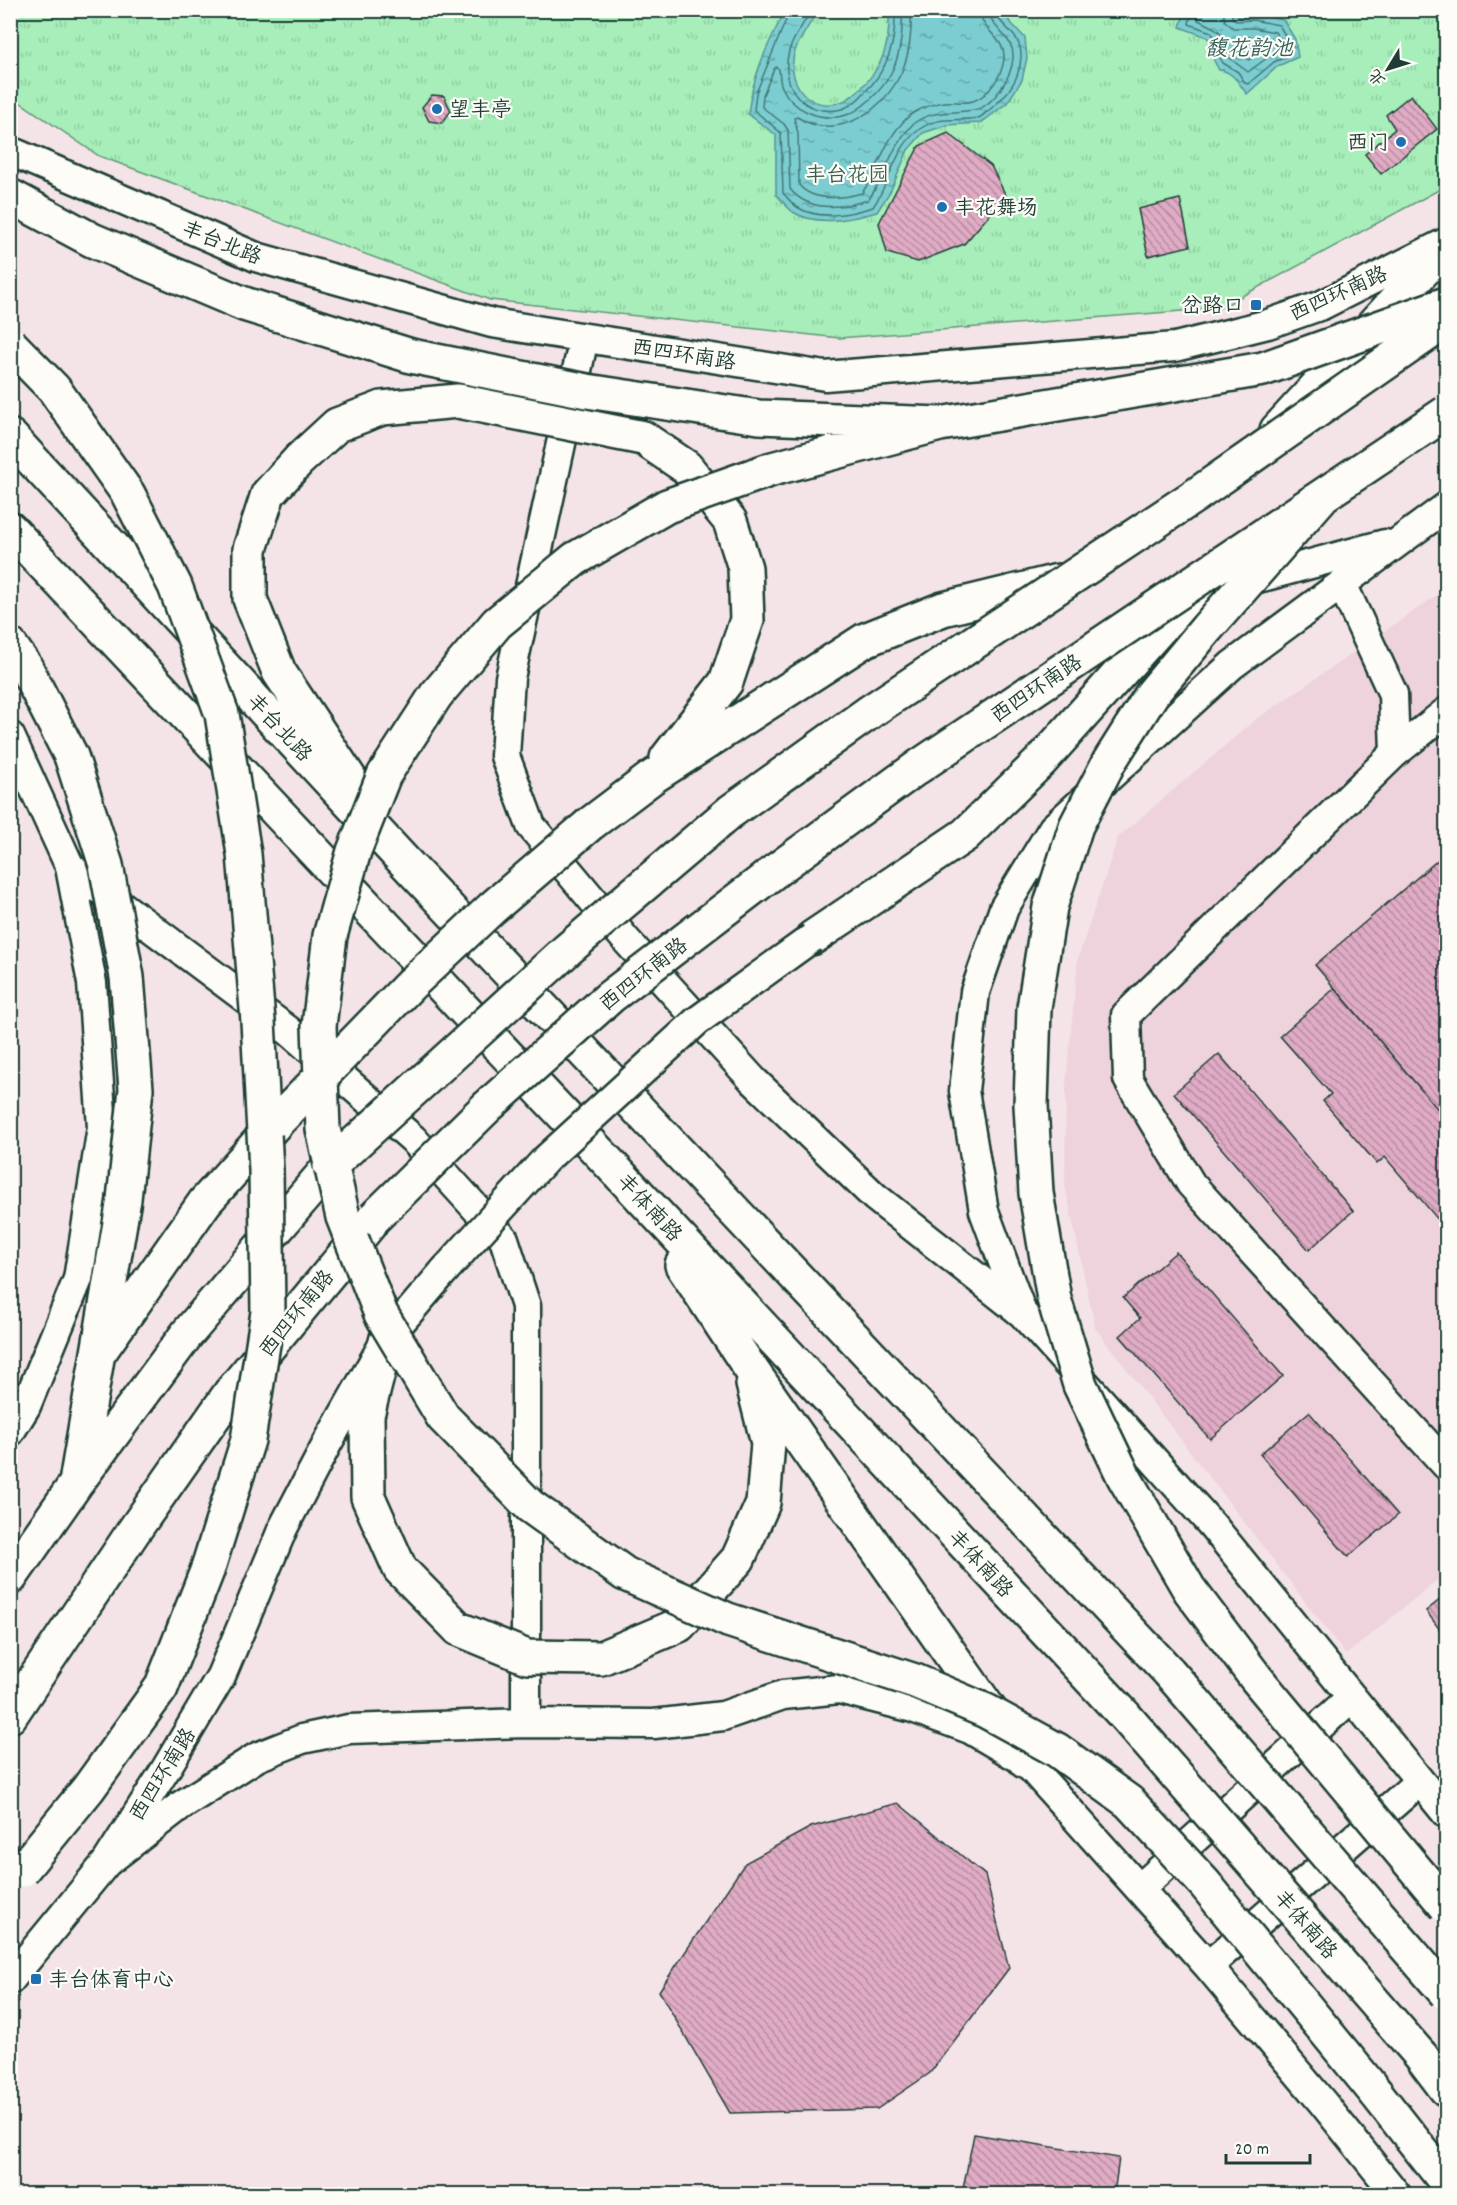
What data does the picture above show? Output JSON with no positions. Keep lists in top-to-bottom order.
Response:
{
  "streets": {
    "main road": ["丰台北路", "西四环南路", "丰体南路"]
  },
  "crossings": [
    ["丰台北路", "西四环南路"]
  ],
  "water": ["馥花韵池"],
  "parks": ["丰台花园"],
  "places": {
    "other": ["望丰亭", "西门", "丰花舞场"],
    "transit": ["岔路口", "丰台体育中心"]
  },
  "scale_bar": "20 m",
  "north": "bottom left"
}
